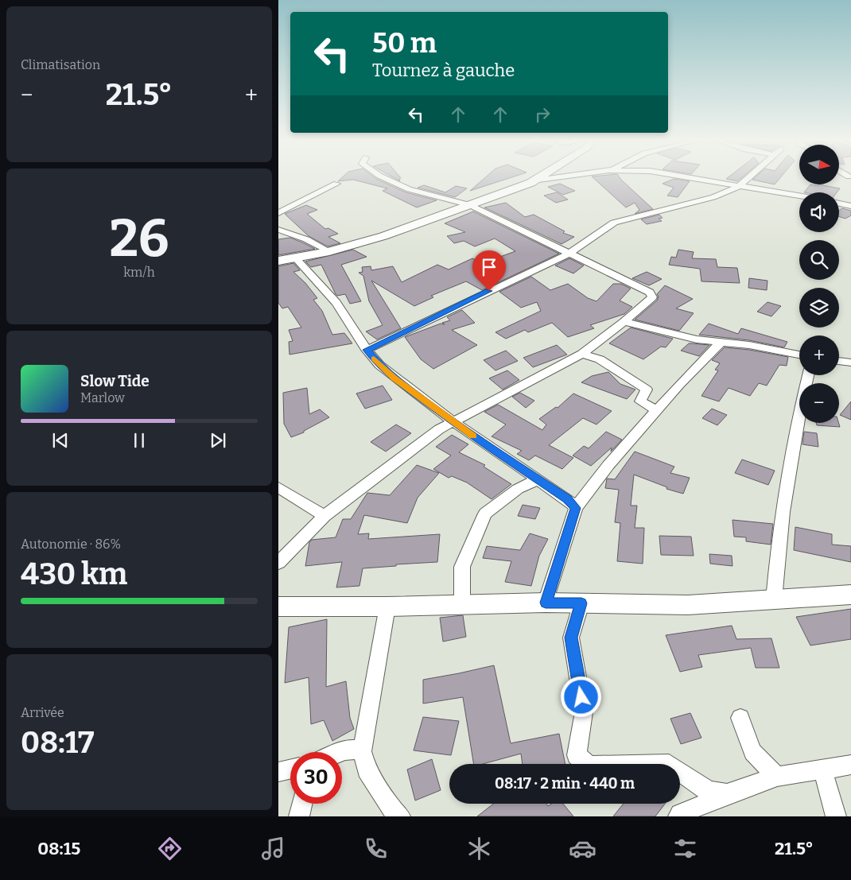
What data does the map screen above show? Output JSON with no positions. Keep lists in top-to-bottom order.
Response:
{
  "north": "right",
  "page": {
    "tile": [
      "Climatisation",
      ["26", "km/h"],
      ["Autonomie · 86%", "430 km"],
      ["Arrivée", "08:17"]
    ],
    "turn": ["50 m", "Tournez à gauche"],
    "heat": ["−", "21.5°", "+"],
    "map_buttons": ["+", "−"],
    "song": ["Slow Tide", "Marlow"],
    "limit": "30",
    "trip": "08:17 · 2 min · 440 m",
    "tabs": ["08:15", "21.5°"]
  }
}
